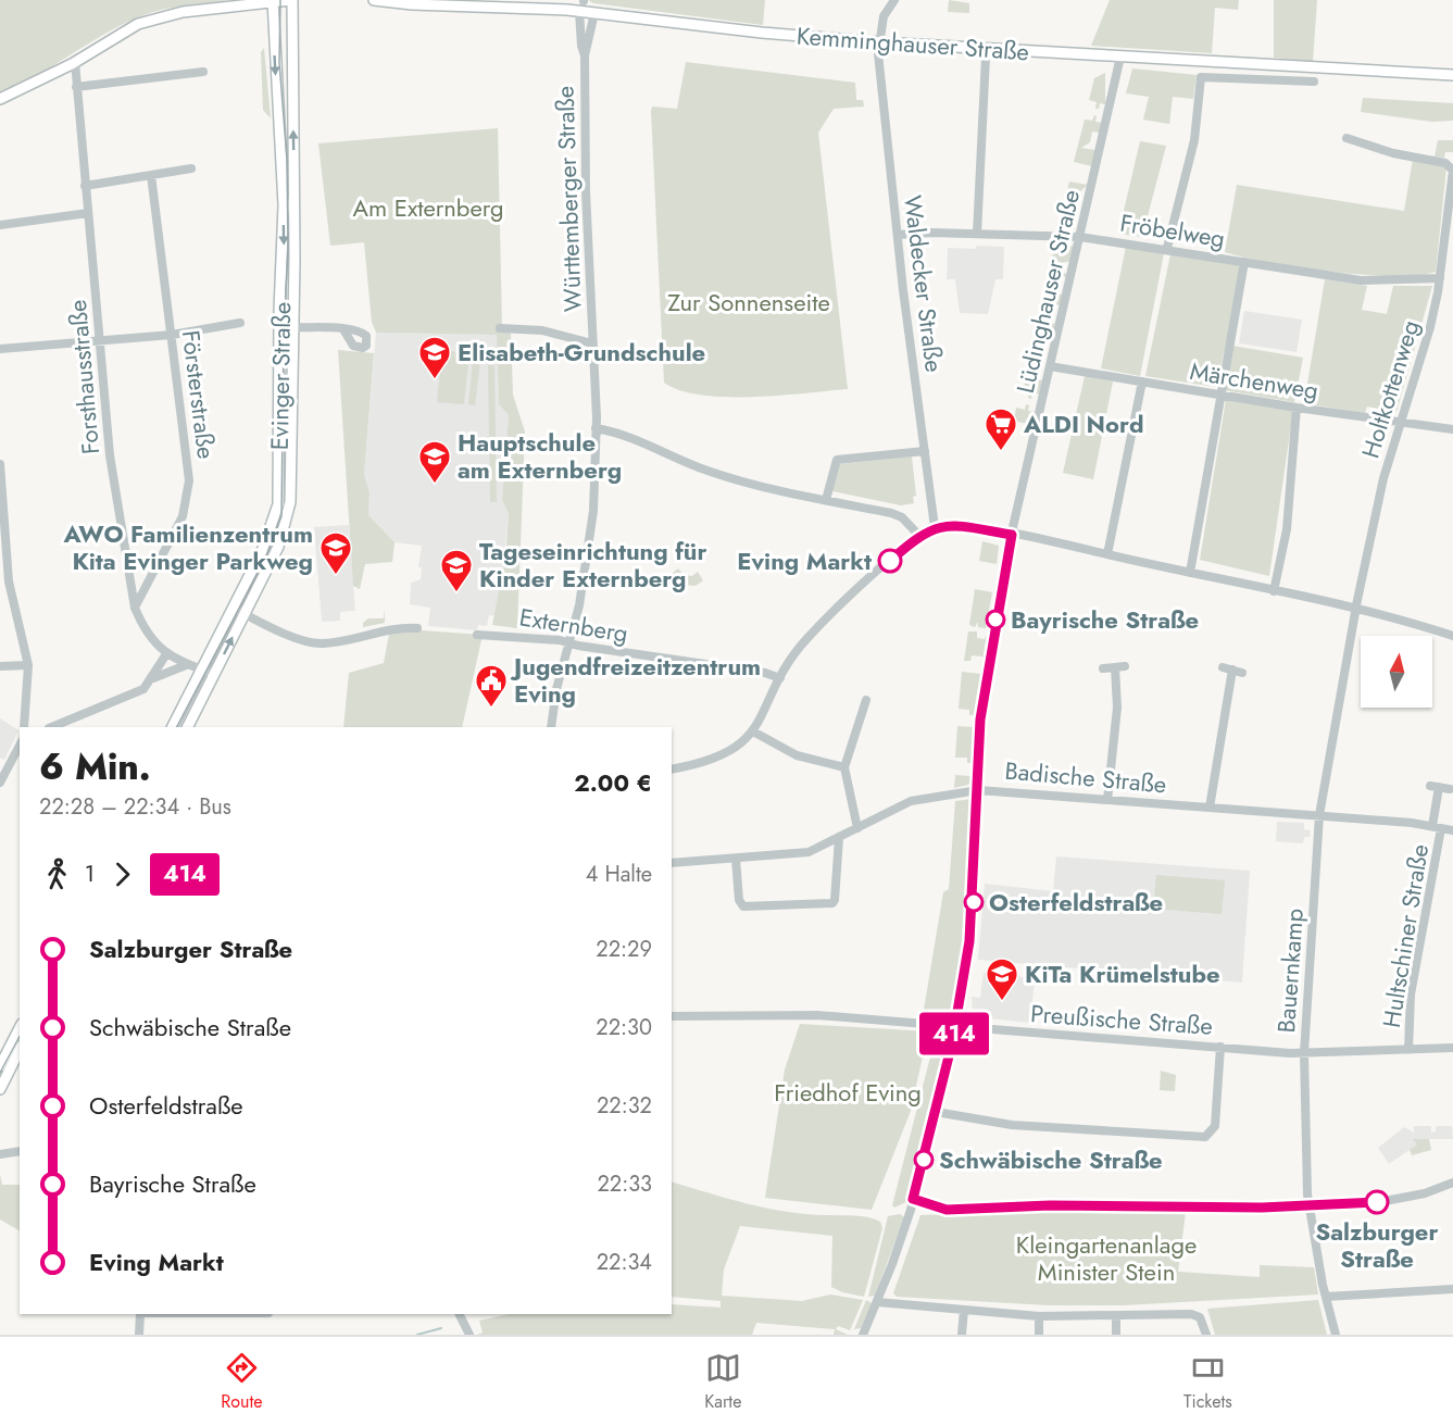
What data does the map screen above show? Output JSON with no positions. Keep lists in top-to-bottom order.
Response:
{
  "streets": {
    "main road": ["Kemminghauser Straße", "Evinger Straße"],
    "street": [
      "Württemberger Straße",
      "Fröbelweg",
      "Waldecker Straße",
      "Lüdinghauser Straße",
      "Forsthausstraße",
      "Märchenweg",
      "Holtkottenweg",
      "Försterstraße",
      "Externberg",
      "Badische Straße",
      "Hultschiner Straße",
      "Bauernkamp",
      "Preußische Straße"
    ]
  },
  "crossings": [
    ["Kemminghauser Straße", "Württemberger Straße"],
    ["Kemminghauser Straße", "Waldecker Straße"],
    ["Kemminghauser Straße", "Lüdinghauser Straße"],
    ["Württemberger Straße", "Externberg"],
    ["Fröbelweg", "Waldecker Straße"],
    ["Fröbelweg", "Lüdinghauser Straße"],
    ["Fröbelweg", "Holtkottenweg"],
    ["Lüdinghauser Straße", "Märchenweg"],
    ["Evinger Straße", "Forsthausstraße"],
    ["Forsthausstraße", "Försterstraße"],
    ["Märchenweg", "Holtkottenweg"],
    ["Holtkottenweg", "Bauernkamp"],
    ["Badische Straße", "Hultschiner Straße"],
    ["Badische Straße", "Bauernkamp"],
    ["Hultschiner Straße", "Preußische Straße"],
    ["Bauernkamp", "Preußische Straße"]
  ],
  "parks": [
    "Am Externberg",
    "Zur Sonnenseite",
    "Friedhof Eving",
    "Kleingartenanlage Minister Stein"
  ],
  "places": {
    "school or university": [
      "Elisabeth-Grundschule",
      "Hauptschule am Externberg",
      "AWO Familienzentrum Kita Evinger Parkweg",
      "Tageseinrichtung für Kinder Externberg",
      "KiTa Krümelstube"
    ],
    "supermarket": ["ALDI Nord"],
    "other": [
      "Eving Markt",
      "Bayrische Straße",
      "Osterfeldstraße",
      "Schwäbische Straße",
      "Salzburger Straße"
    ],
    "public building": ["Jugendfreizeitzentrum Eving"]
  },
  "lines": ["bus line 414"],
  "north": "top",
  "page": {
    "on_map": "414",
    "heading": ["6 Min.", "22:28 – 22:34 · Bus", "2.00 €"],
    "legs": ["1", "414", "4 Halte"],
    "list": [
      {
        "name": "Salzburger Straße",
        "value": "22:29"
      },
      {
        "name": "Schwäbische Straße",
        "value": "22:30"
      },
      {
        "name": "Osterfeldstraße",
        "value": "22:32"
      },
      {
        "name": "Bayrische Straße",
        "value": "22:33"
      },
      {
        "name": "Eving Markt",
        "value": "22:34"
      }
    ],
    "tabs": ["Route", "Karte", "Tickets"]
  }
}
